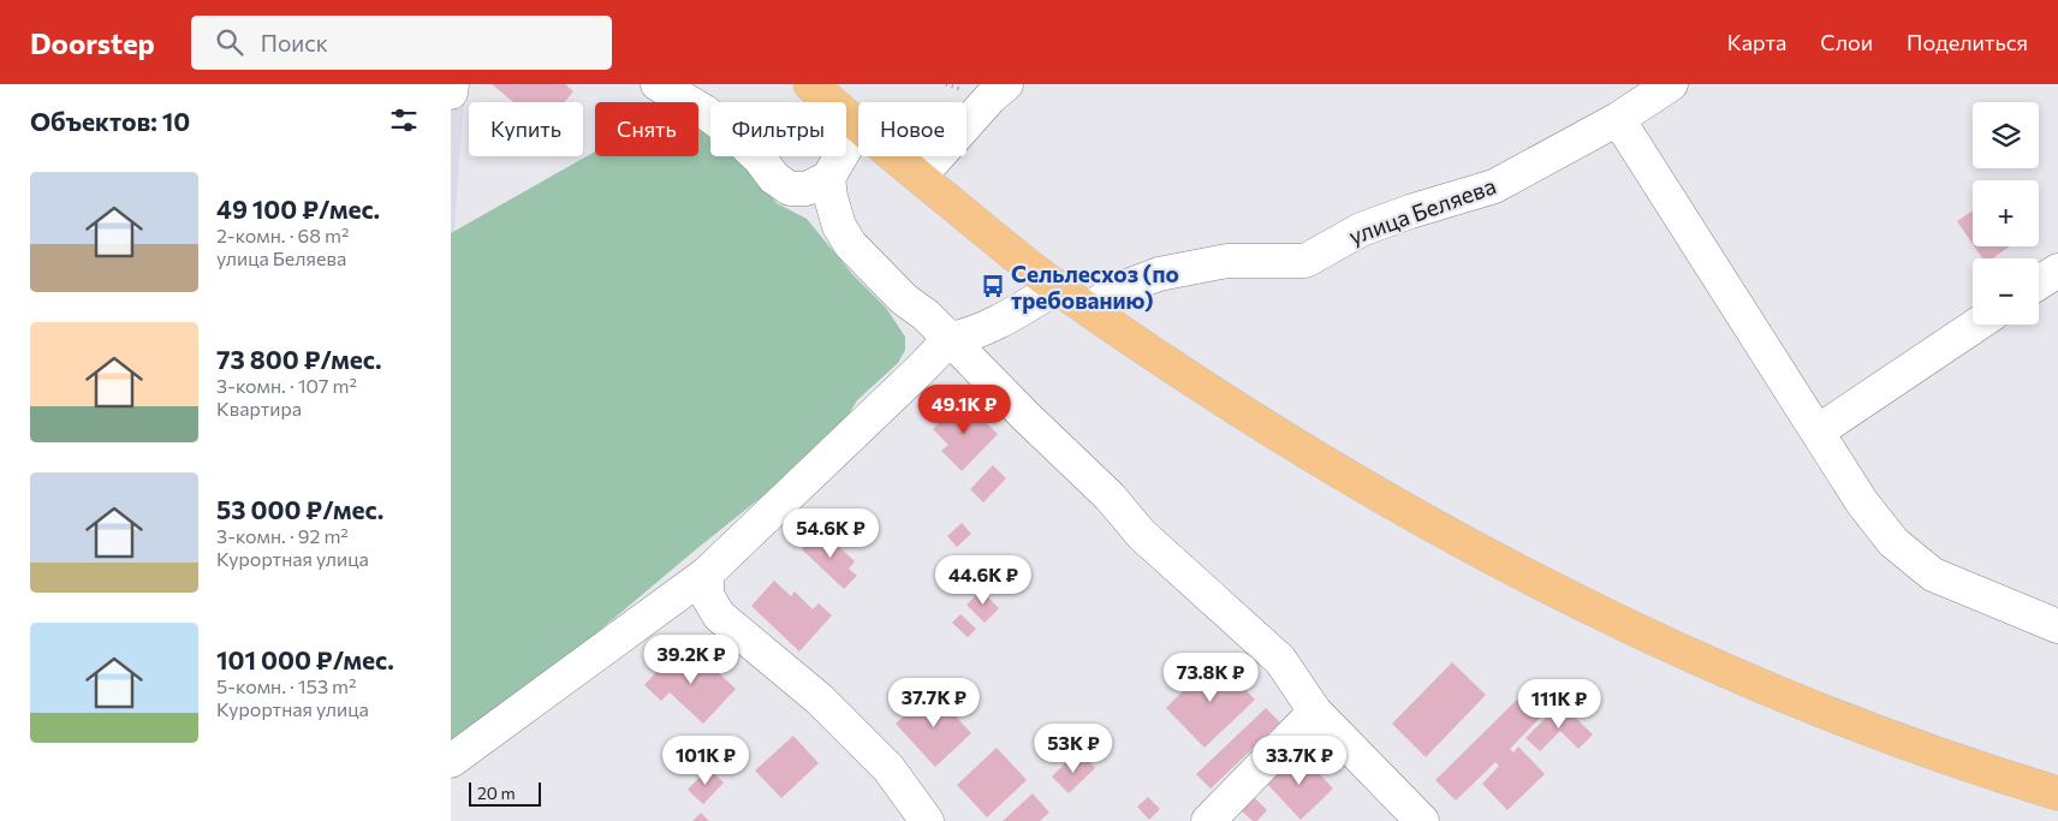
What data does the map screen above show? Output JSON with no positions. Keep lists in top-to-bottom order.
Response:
{
  "streets": {
    "street": ["улица Беляева"]
  },
  "places": {
    "bus stop": ["Сельлесхоз (по требованию)"]
  },
  "scale_bar": "20 m",
  "page": {
    "header": "Doorstep",
    "search": "Поиск",
    "nav": ["Карта", "Слои", "Поделиться"],
    "heading": "Объектов: 10",
    "map_buttons": ["+", "−"],
    "chip": [
      "Купить",
      "Снять",
      "Фильтры",
      "Новое"
    ],
    "list": [
      {
        "name": "49 100 ₽/мес.",
        "note": "2-комн. · 68 m² · улица Беляева"
      },
      {
        "name": "73 800 ₽/мес.",
        "note": "3-комн. · 107 m² · Квартира"
      },
      {
        "name": "53 000 ₽/мес.",
        "note": "3-комн. · 92 m² · Курортная улица"
      },
      {
        "name": "101 000 ₽/мес.",
        "note": "5-комн. · 153 m² · Курортная улица"
      }
    ],
    "price": [
      "49.1K ₽",
      "54.6K ₽",
      "44.6K ₽",
      "39.2K ₽",
      "73.8K ₽",
      "37.7K ₽",
      "111K ₽",
      "53K ₽",
      "101K ₽",
      "33.7K ₽"
    ],
    "scale": "20 m"
  }
}
